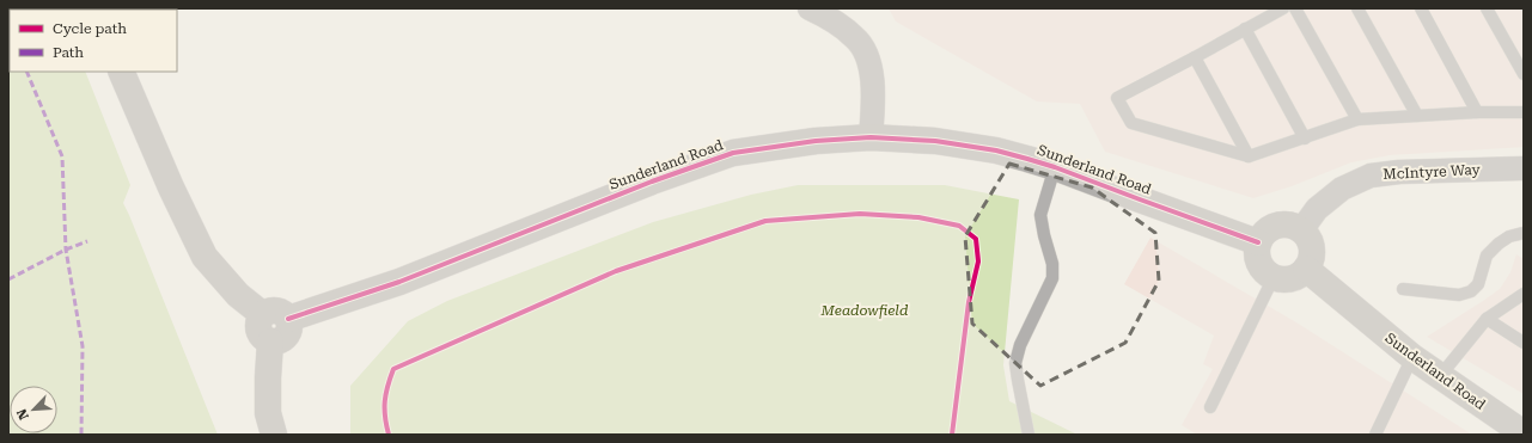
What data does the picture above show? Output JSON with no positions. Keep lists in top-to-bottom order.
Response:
{
  "streets": {
    "street": ["Sunderland Road", "McIntyre Way"]
  },
  "crossings": [
    ["Sunderland Road", "McIntyre Way"]
  ],
  "parks": ["Meadowfield"],
  "legend": ["Cycle path", "Path"],
  "north": "bottom left"
}
